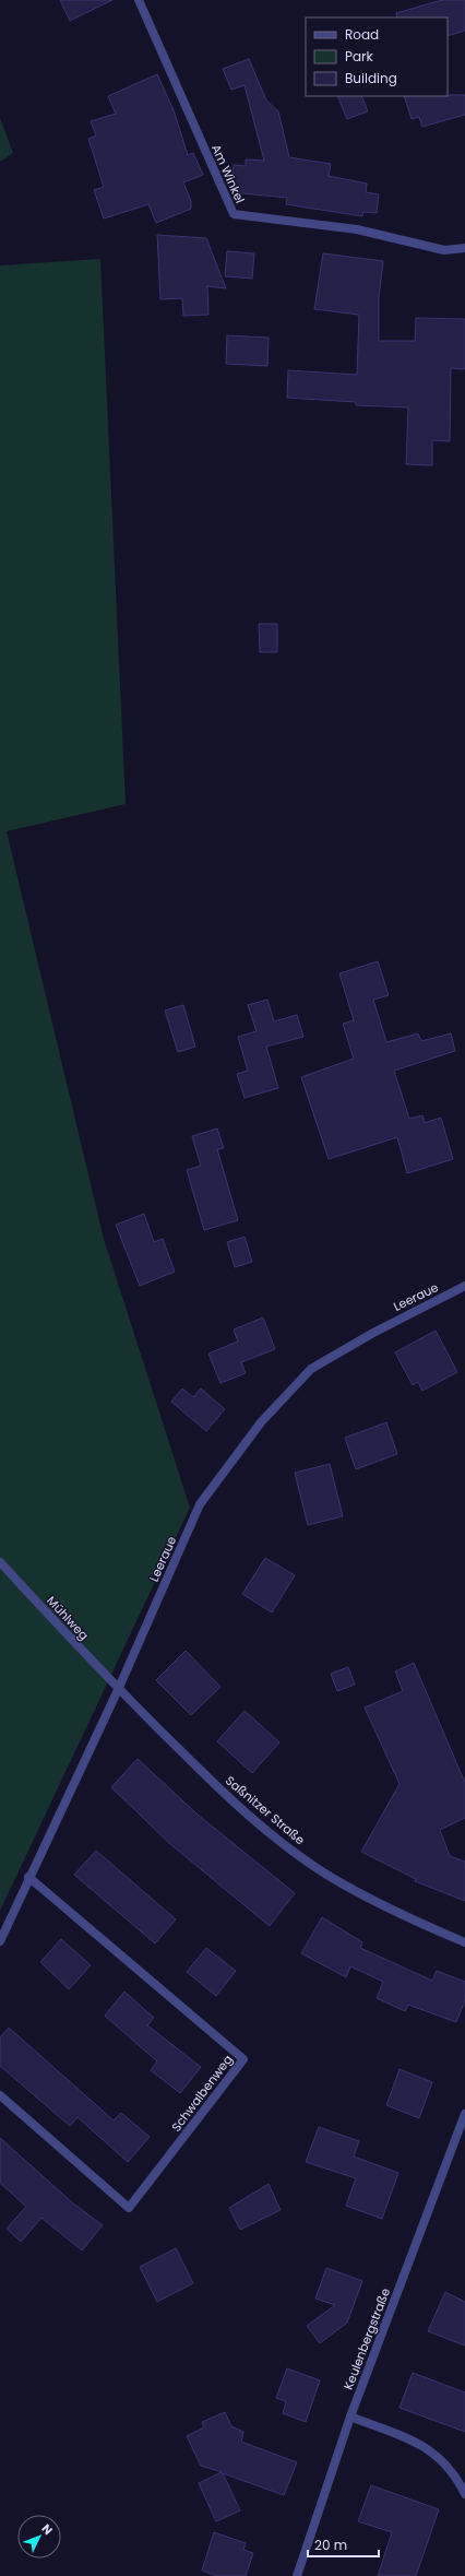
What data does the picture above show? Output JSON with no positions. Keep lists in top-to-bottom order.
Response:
{
  "streets": {
    "street": [
      "Am Winkel",
      "Leeraue",
      "Mühlweg",
      "Saßnitzer Straße",
      "Schwalbenweg",
      "Keulenbergstraße"
    ]
  },
  "crossings": [
    ["Leeraue", "Mühlweg"],
    ["Leeraue", "Saßnitzer Straße"],
    ["Leeraue", "Schwalbenweg"],
    ["Mühlweg", "Saßnitzer Straße"]
  ],
  "legend": ["Road", "Park", "Building"],
  "scale_bar": "20 m",
  "north": "top right"
}
